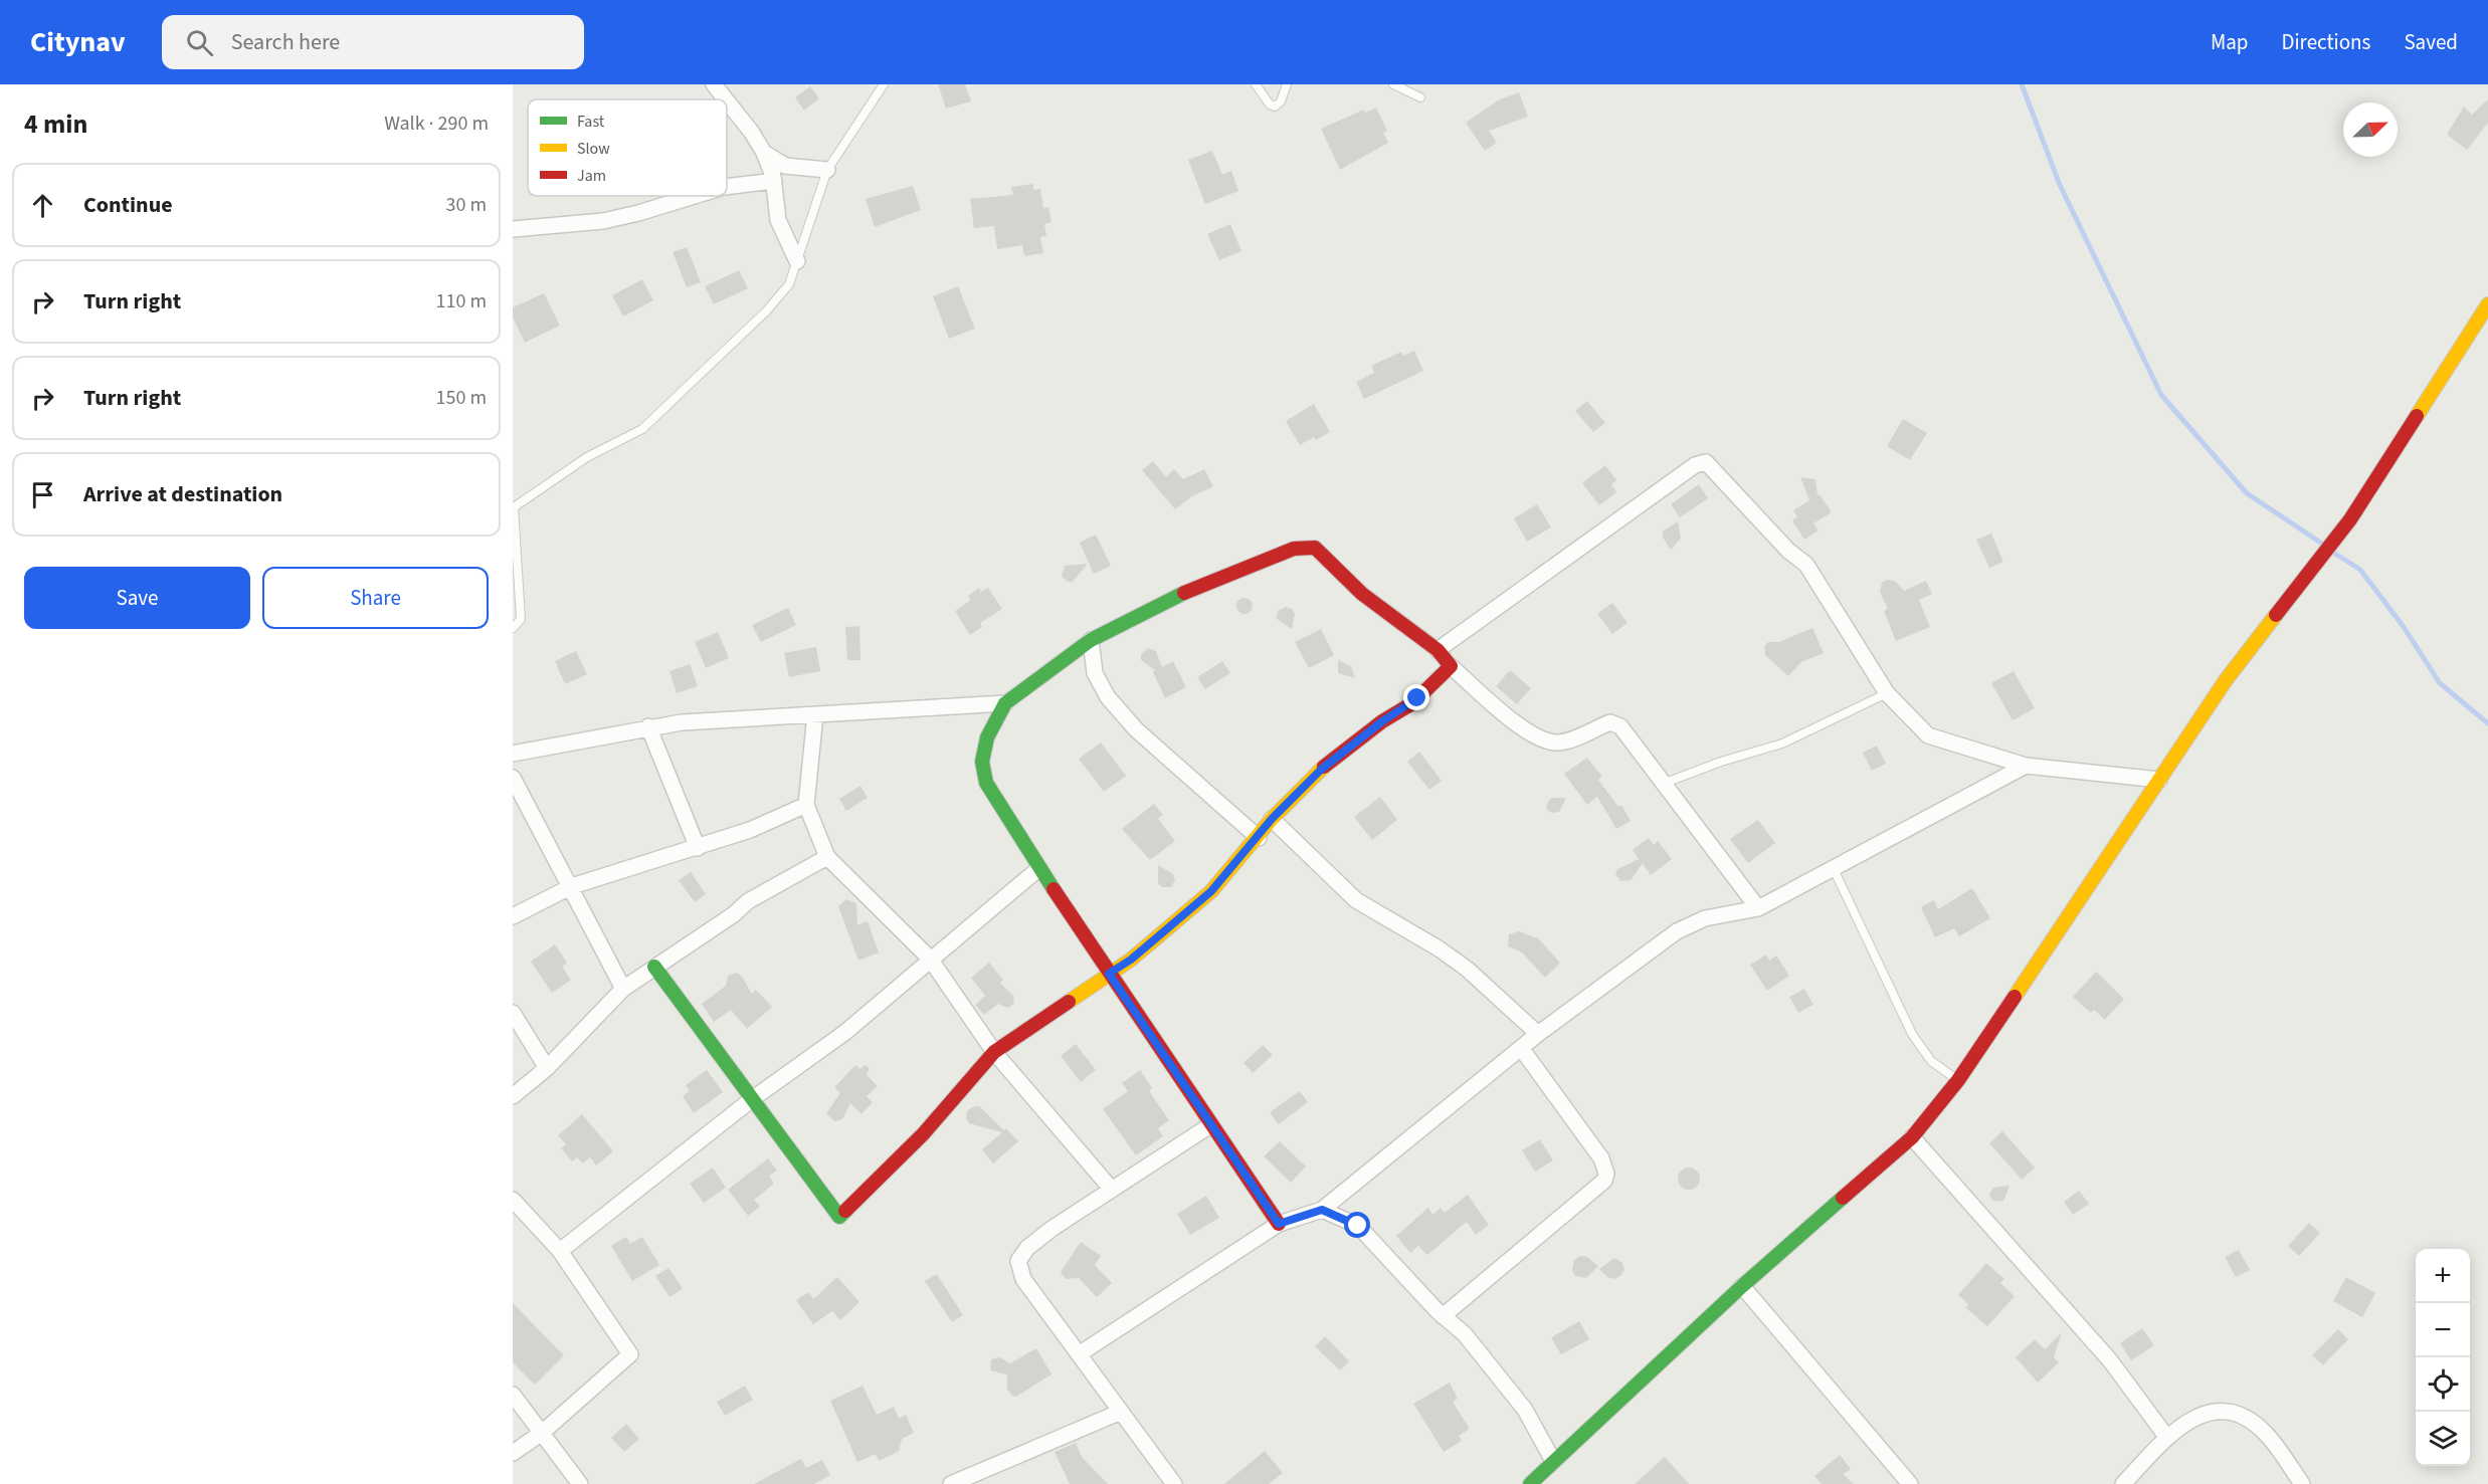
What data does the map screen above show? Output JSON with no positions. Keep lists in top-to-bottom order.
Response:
{
  "legend": ["Fast", "Slow", "Jam"],
  "north": "top right",
  "page": {
    "header": "Citynav",
    "search": "Search here",
    "nav": ["Map", "Directions", "Saved"],
    "heading": ["4 min", "Walk · 290 m"],
    "list": [
      ["Continue", "30 m"],
      ["Turn right", "110 m"],
      ["Turn right", "150 m"],
      "Arrive at destination"
    ],
    "buttons": ["Save", "Share"],
    "map_buttons": ["+", "−"]
  }
}
